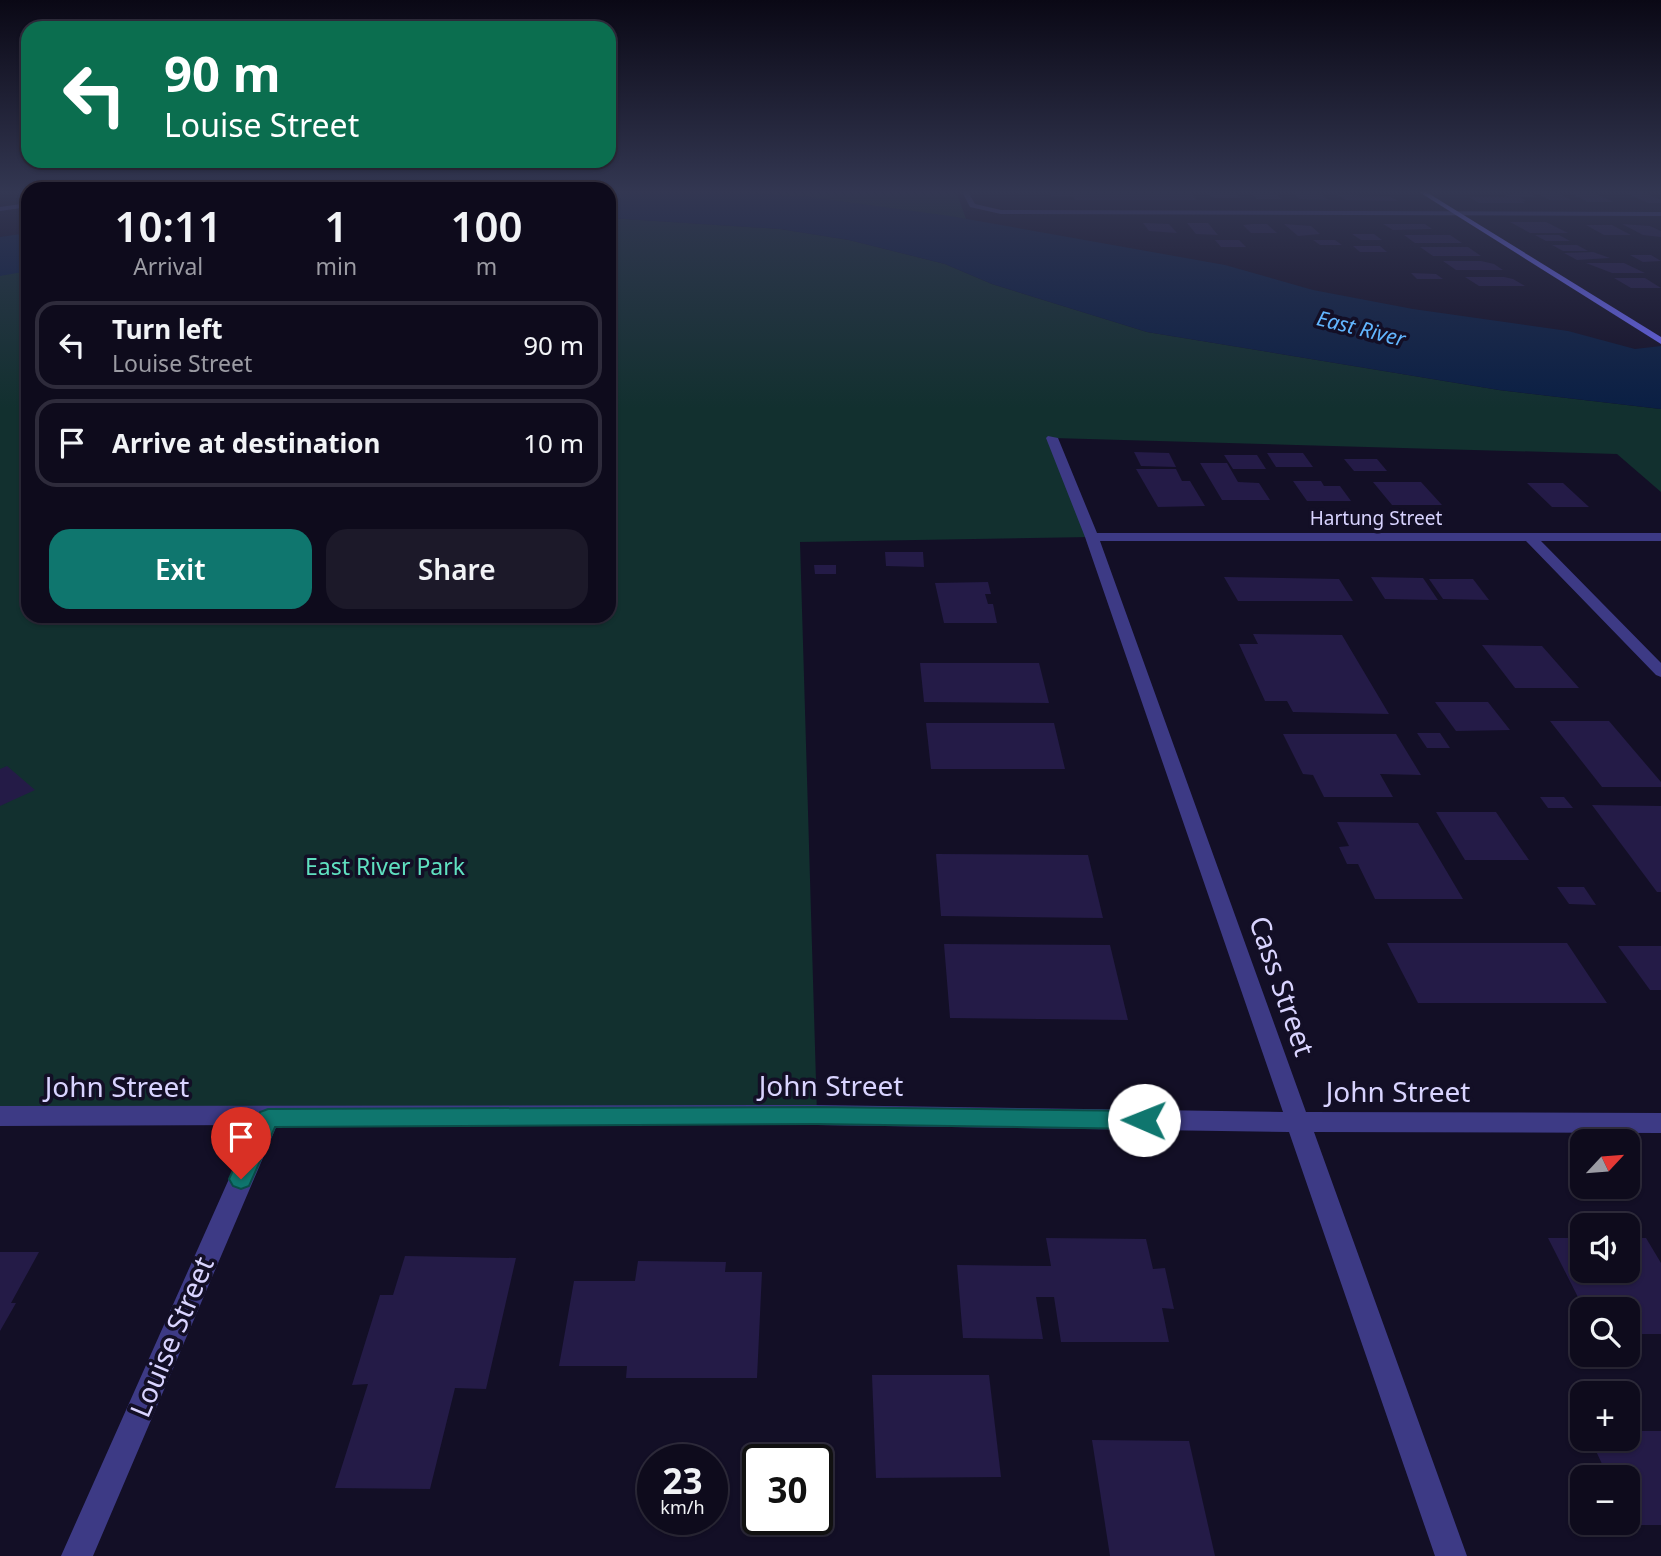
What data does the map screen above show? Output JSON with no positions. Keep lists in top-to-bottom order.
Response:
{
  "streets": {
    "street": [
      "Hartung Street",
      "Cass Street",
      "John Street",
      "Louise Street"
    ]
  },
  "crossings": [
    ["Hartung Street", "Cass Street"],
    ["Cass Street", "John Street"],
    ["John Street", "Louise Street"]
  ],
  "water": ["East River"],
  "parks": ["East River Park"],
  "north": "top right",
  "page": {
    "turn": ["90 m", "Louise Street"],
    "eta": [
      "10:11",
      "Arrival",
      "1",
      "min",
      "100",
      "m"
    ],
    "list": [
      {
        "name": "Turn left",
        "note": "Louise Street",
        "value": "90 m"
      },
      {
        "name": "Arrive at destination",
        "value": "10 m"
      }
    ],
    "buttons": ["Exit", "Share"],
    "map_buttons": ["+", "−"],
    "speed": "23 km/h",
    "limit": "30"
  }
}
